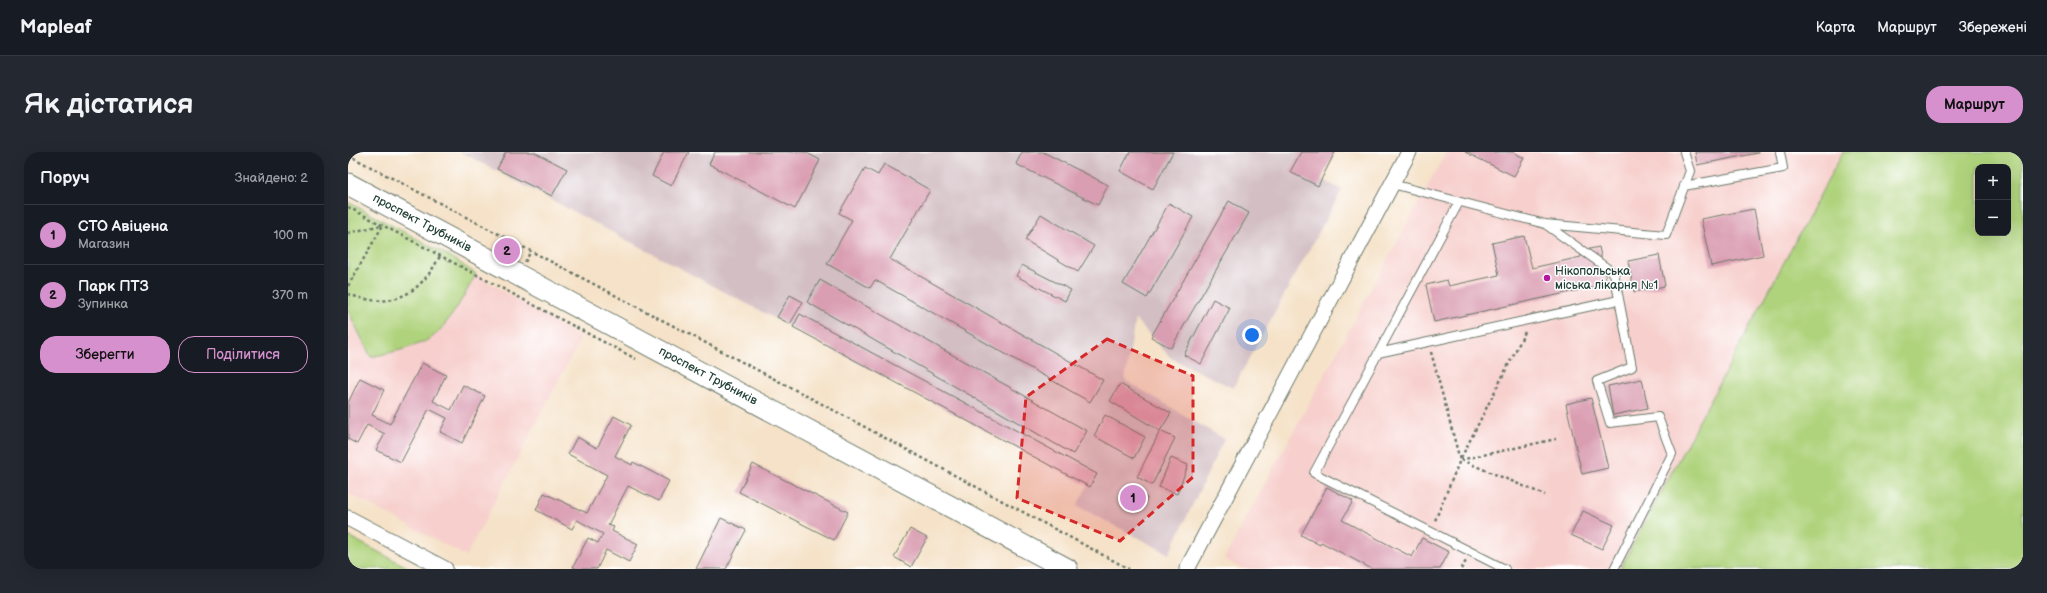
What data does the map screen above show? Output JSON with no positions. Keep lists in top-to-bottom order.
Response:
{
  "streets": {
    "main road": ["проспект Трубників"]
  },
  "places": ["Нікопольська міська лікарня №1"],
  "page": {
    "header": "Mapleaf",
    "nav": ["Карта", "Маршрут", "Збережені"],
    "buttons": [
      "Маршрут",
      ["Зберегти", "Поділитися"]
    ],
    "title": "Як дістатися",
    "heading": ["Поруч", "Знайдено: 2"],
    "map_buttons": ["+", "−"],
    "list": [
      {
        "mark": "1",
        "name": "СТО Авіцена",
        "note": "Магазин",
        "value": "100 m"
      },
      {
        "mark": "2",
        "name": "Парк ПТЗ",
        "note": "Зупинка",
        "value": "370 m"
      }
    ],
    "pins": ["2", "1"]
  }
}
